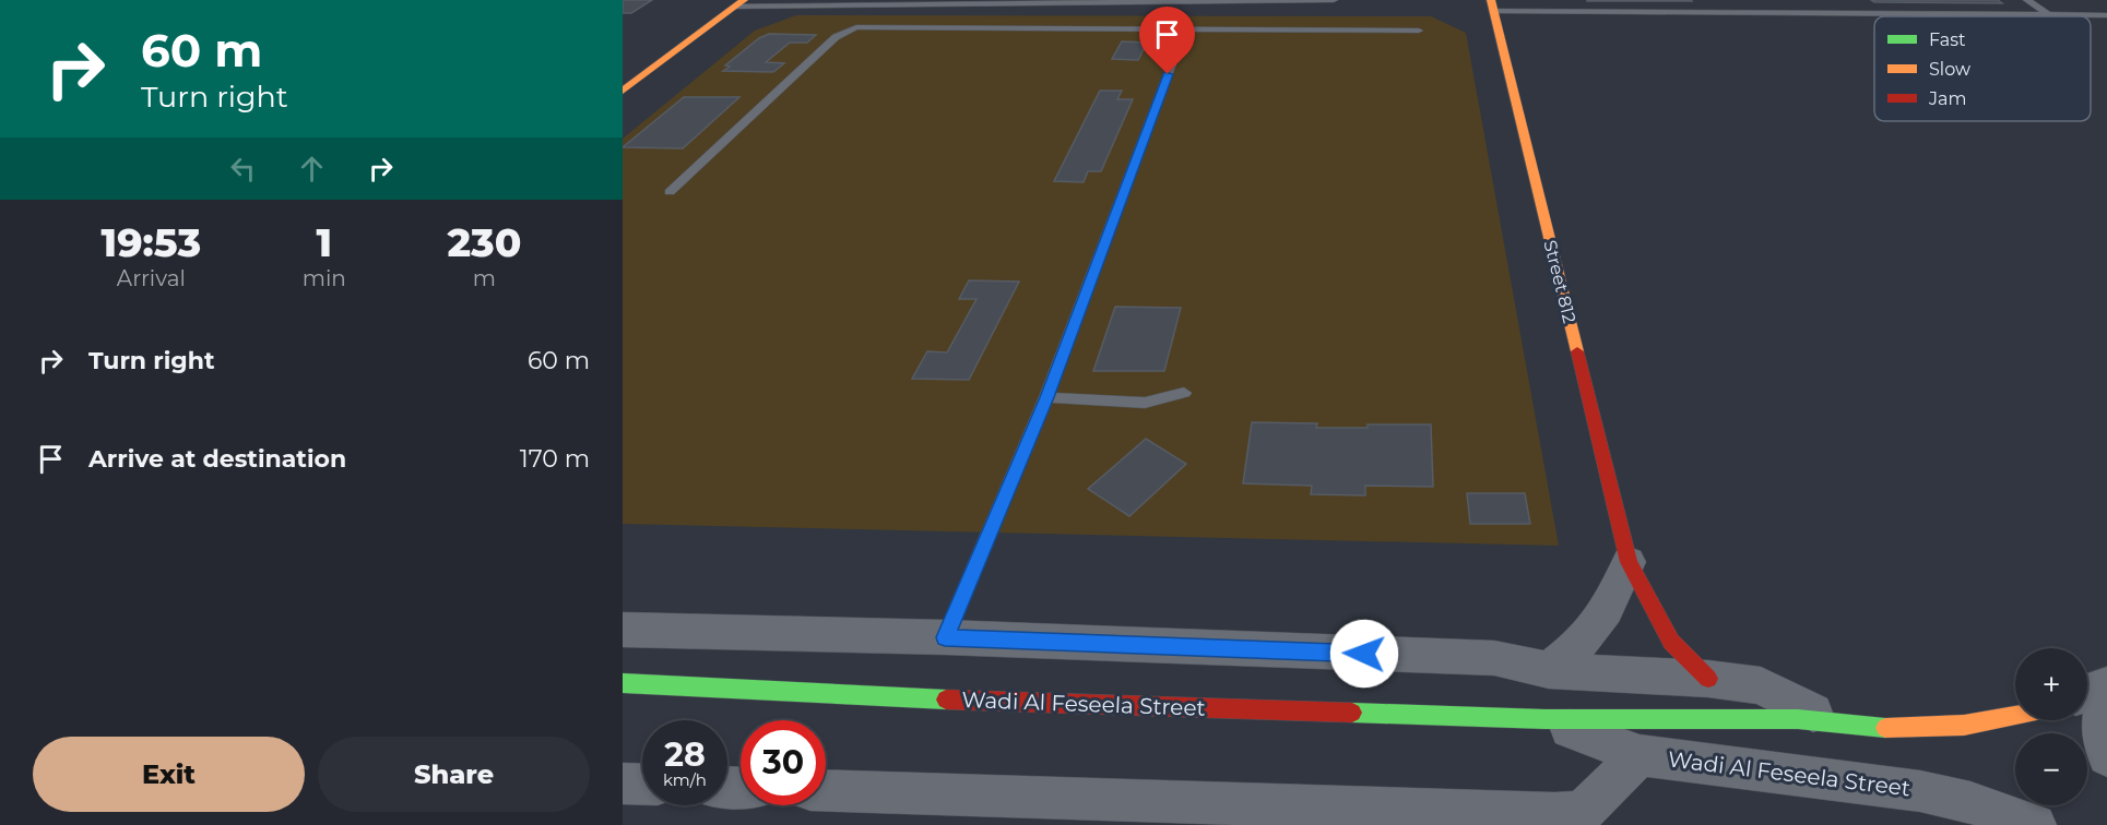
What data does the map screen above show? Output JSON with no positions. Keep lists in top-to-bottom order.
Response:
{
  "streets": {
    "street": ["Street 812", "Wadi Al Feseela Street"]
  },
  "legend": ["Fast", "Slow", "Jam"],
  "page": {
    "turn": ["60 m", "Turn right"],
    "eta": [
      "19:53",
      "Arrival",
      "1",
      "min",
      "230",
      "m"
    ],
    "list": [
      {
        "name": "Turn right",
        "value": "60 m"
      },
      {
        "name": "Arrive at destination",
        "value": "170 m"
      }
    ],
    "map_buttons": ["+", "−"],
    "speed": "28 km/h",
    "limit": "30",
    "buttons": ["Exit", "Share"]
  }
}
